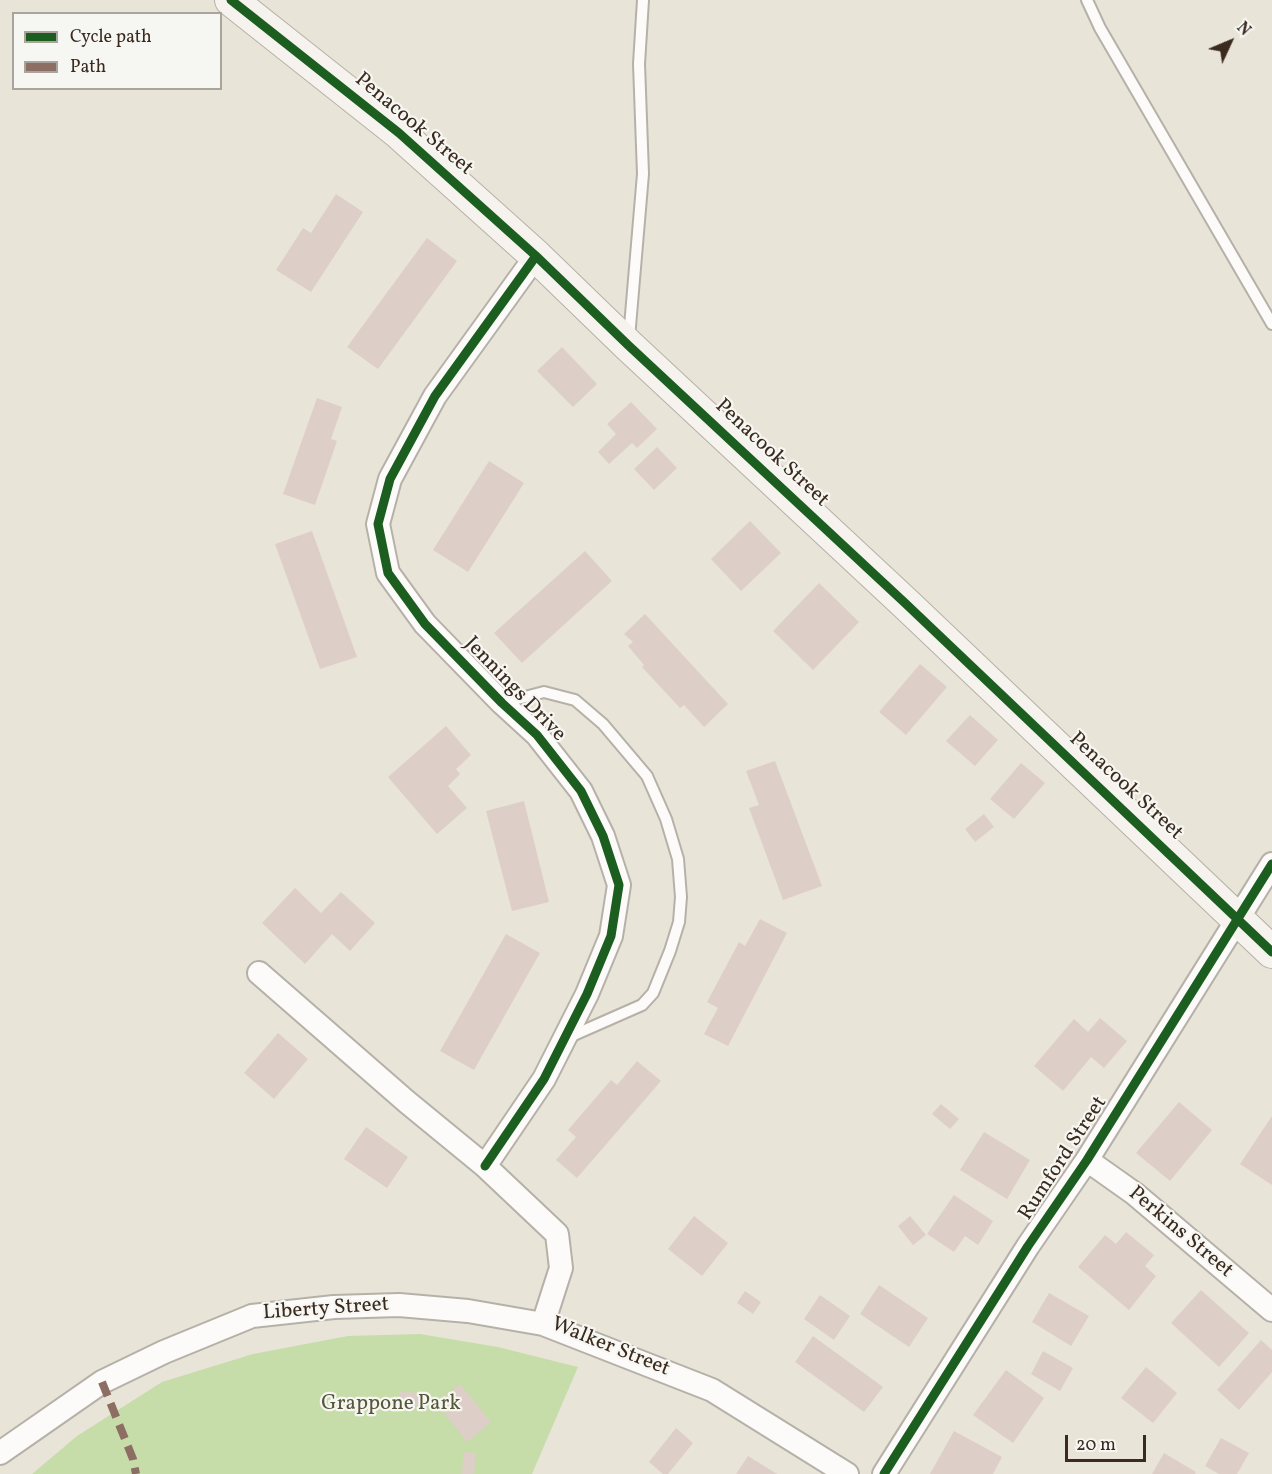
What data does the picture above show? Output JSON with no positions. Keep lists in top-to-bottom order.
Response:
{
  "streets": {
    "street": [
      "Penacook Street",
      "Jennings Drive",
      "Rumford Street",
      "Perkins Street",
      "Liberty Street",
      "Walker Street"
    ]
  },
  "crossings": [
    ["Penacook Street", "Jennings Drive"],
    ["Penacook Street", "Rumford Street"],
    ["Jennings Drive", "Walker Street"],
    ["Rumford Street", "Perkins Street"],
    ["Liberty Street", "Walker Street"]
  ],
  "parks": ["Grappone Park"],
  "legend": ["Cycle path", "Path"],
  "scale_bar": "20 m",
  "north": "top right"
}
